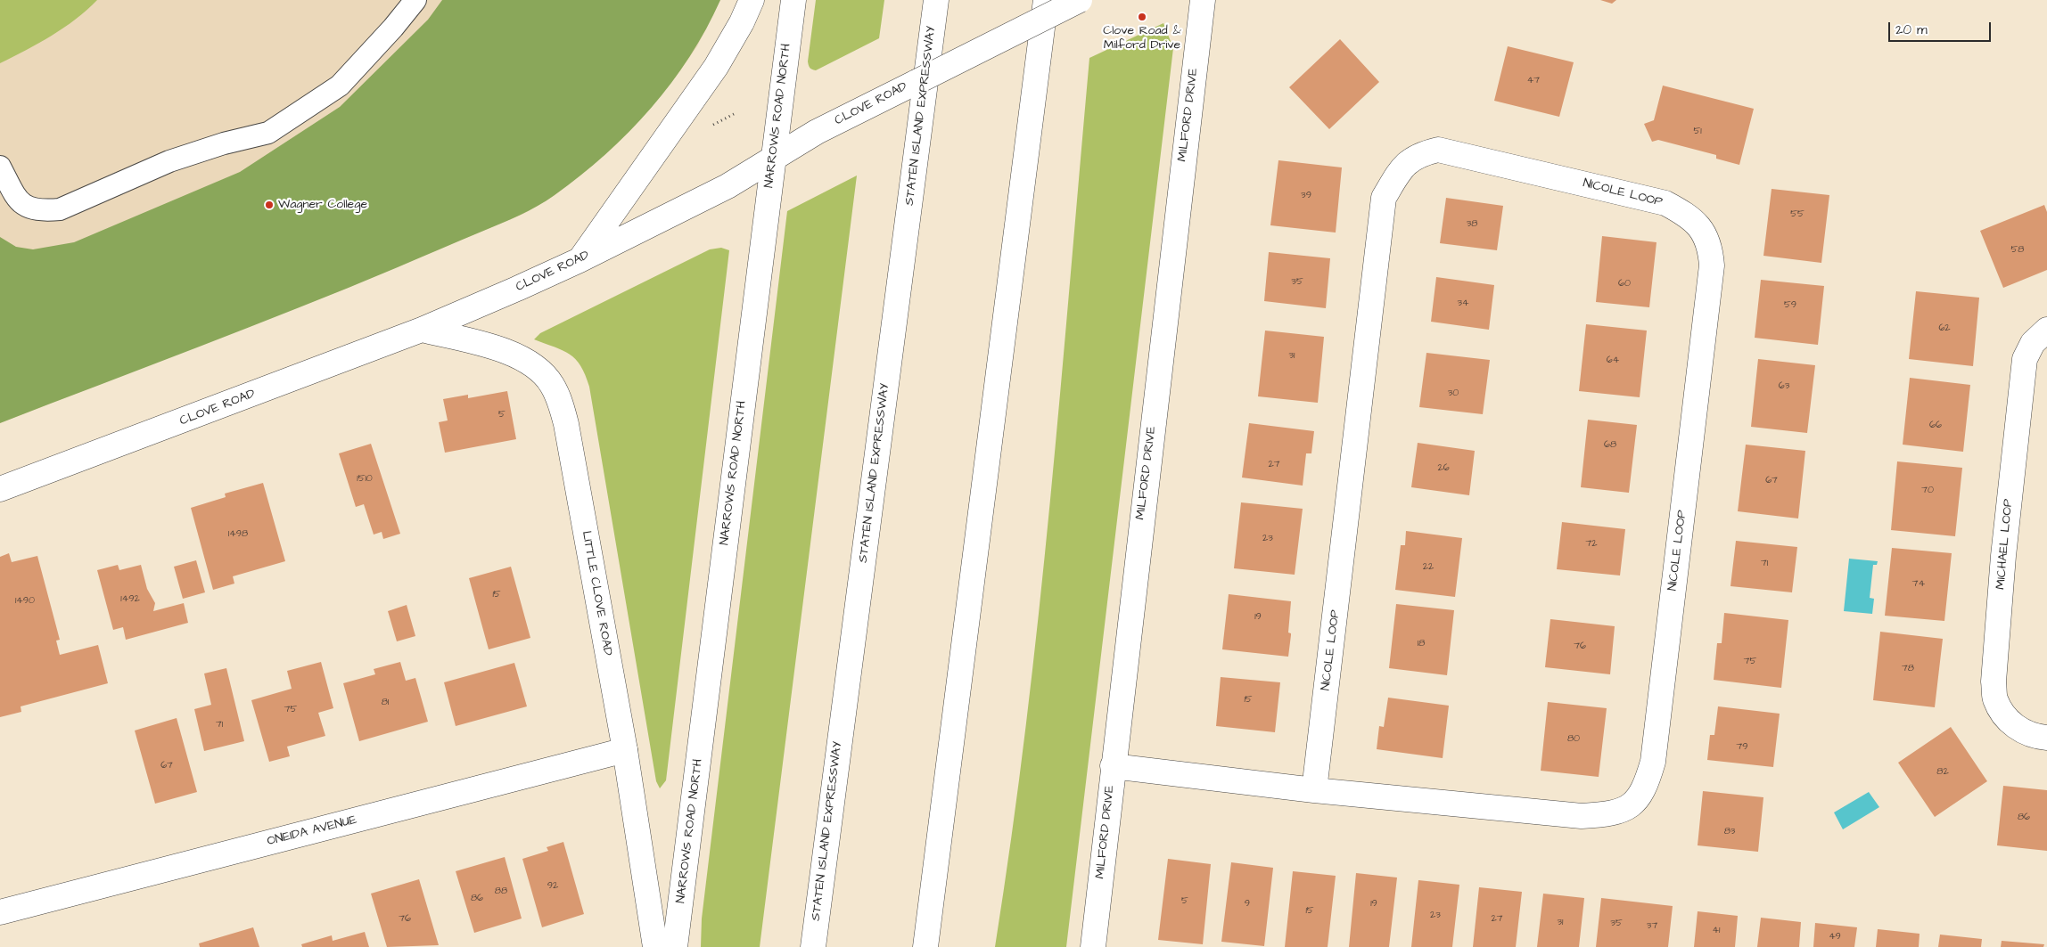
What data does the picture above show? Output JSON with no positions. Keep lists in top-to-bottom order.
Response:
{
  "streets": {
    "main road": [
      "CLOVE ROAD",
      "MILFORD DRIVE",
      "NARROWS ROAD NORTH",
      "STATEN ISLAND EXPRESSWAY",
      "NICOLE LOOP",
      "MICHAEL LOOP",
      "LITTLE CLOVE ROAD",
      "ONEIDA AVENUE"
    ]
  },
  "crossings": [
    ["CLOVE ROAD", "NARROWS ROAD NORTH"],
    ["CLOVE ROAD", "LITTLE CLOVE ROAD"],
    ["MILFORD DRIVE", "NICOLE LOOP"],
    ["LITTLE CLOVE ROAD", "ONEIDA AVENUE"]
  ],
  "places": ["Clove Road & Milford Drive", "Wagner College"],
  "house_numbers": [
    "47",
    "51",
    "39",
    "55",
    "38",
    "58",
    "35",
    "60",
    "34",
    "59",
    "62",
    "31",
    "64",
    "63",
    "30",
    "5",
    "66",
    "68",
    "27",
    "26",
    "1510",
    "67",
    "70",
    "1498",
    "23",
    "72",
    "71",
    "22",
    "74",
    "15",
    "1492",
    "1490",
    "19",
    "18",
    "76",
    "75",
    "78",
    "15",
    "81",
    "75",
    "71",
    "80",
    "79",
    "67",
    "82",
    "86",
    "83",
    "92",
    "88",
    "86",
    "5",
    "9",
    "19",
    "15",
    "23",
    "76",
    "27",
    "31",
    "35",
    "37",
    "41",
    "49"
  ],
  "scale_bar": "20 m"
}
